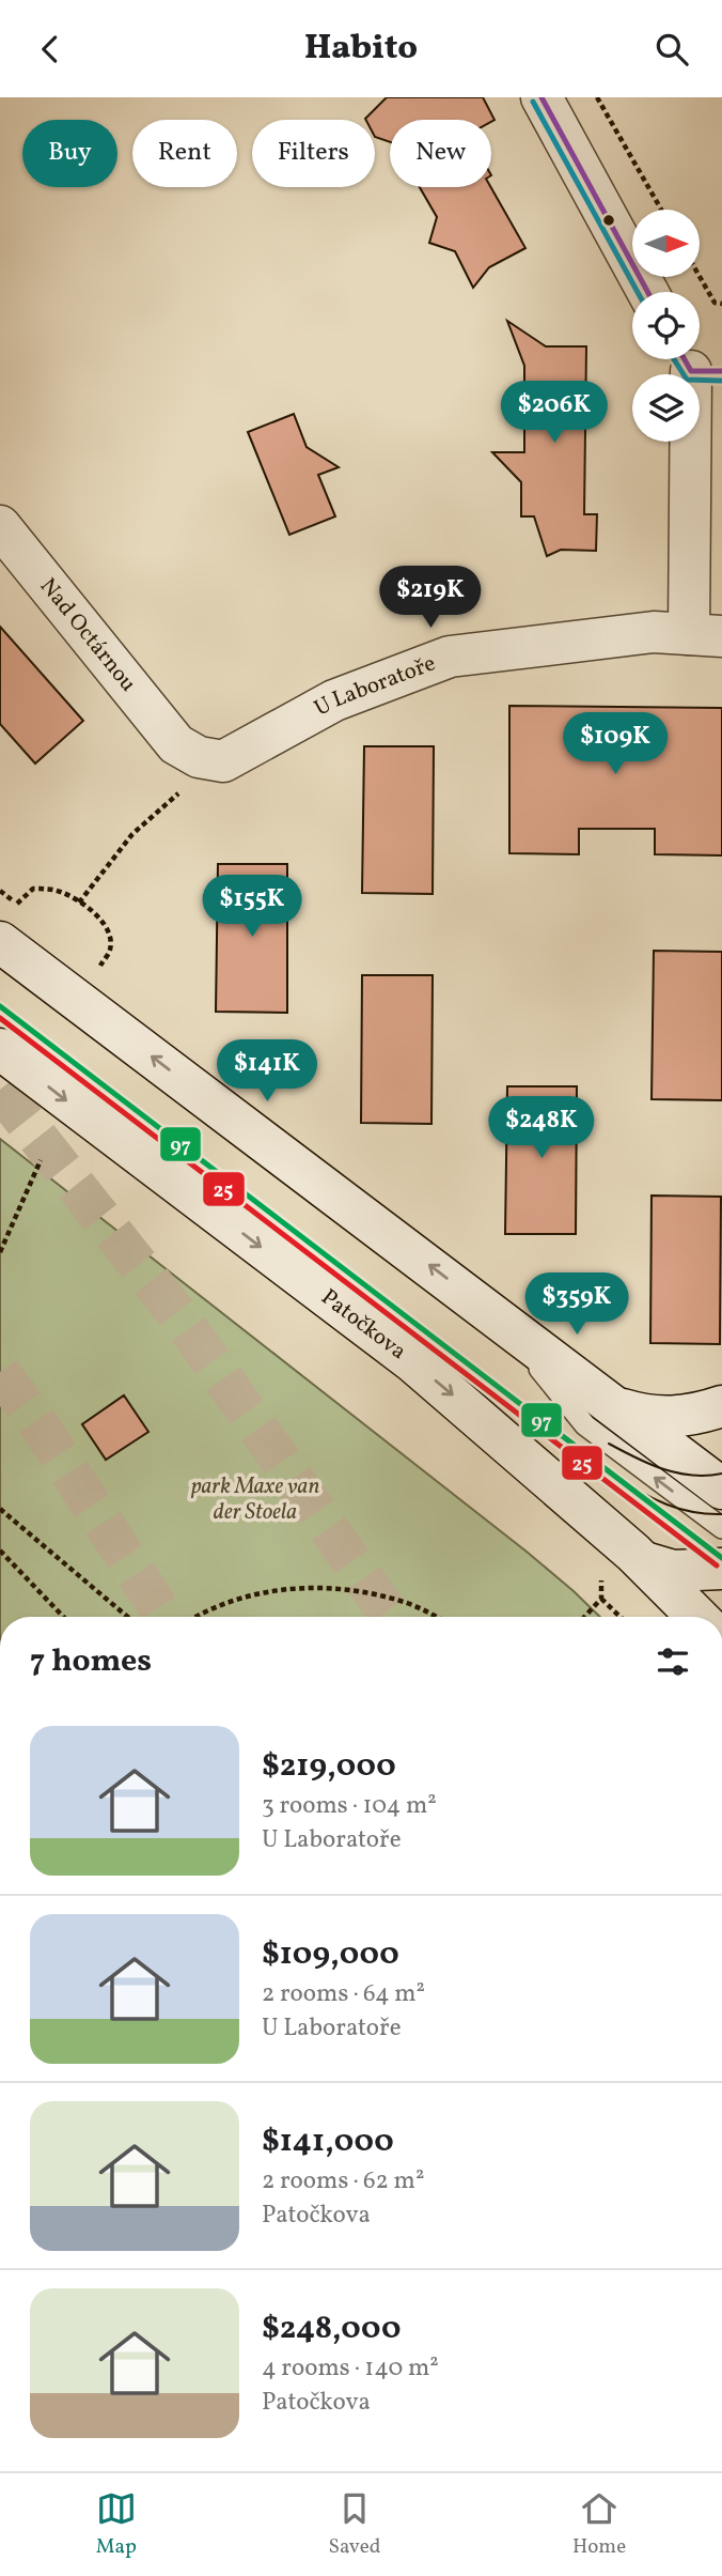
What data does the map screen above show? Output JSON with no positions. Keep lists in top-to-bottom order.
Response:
{
  "streets": {
    "main road": ["Nad Octárnou", "U Laboratoře", "Patočkova"]
  },
  "crossings": [
    ["Nad Octárnou", "U Laboratoře"]
  ],
  "parks": ["park Maxe van der Stoela"],
  "lines": ["transit line 97", "transit line 25"],
  "north": "right",
  "page": {
    "header": "Habito",
    "chip": [
      "Buy",
      "Rent",
      "Filters",
      "New"
    ],
    "price": [
      "$206K",
      "$219K",
      "$109K",
      "$155K",
      "$141K",
      "$248K",
      "$359K"
    ],
    "heading": "7 homes",
    "list": [
      {
        "name": "$219,000",
        "note": "3 rooms · 104 m² · U Laboratoře"
      },
      {
        "name": "$109,000",
        "note": "2 rooms · 64 m² · U Laboratoře"
      },
      {
        "name": "$141,000",
        "note": "2 rooms · 62 m² · Patočkova"
      },
      {
        "name": "$248,000",
        "note": "4 rooms · 140 m² · Patočkova"
      }
    ],
    "tabs": ["Map", "Saved", "Home"]
  }
}
